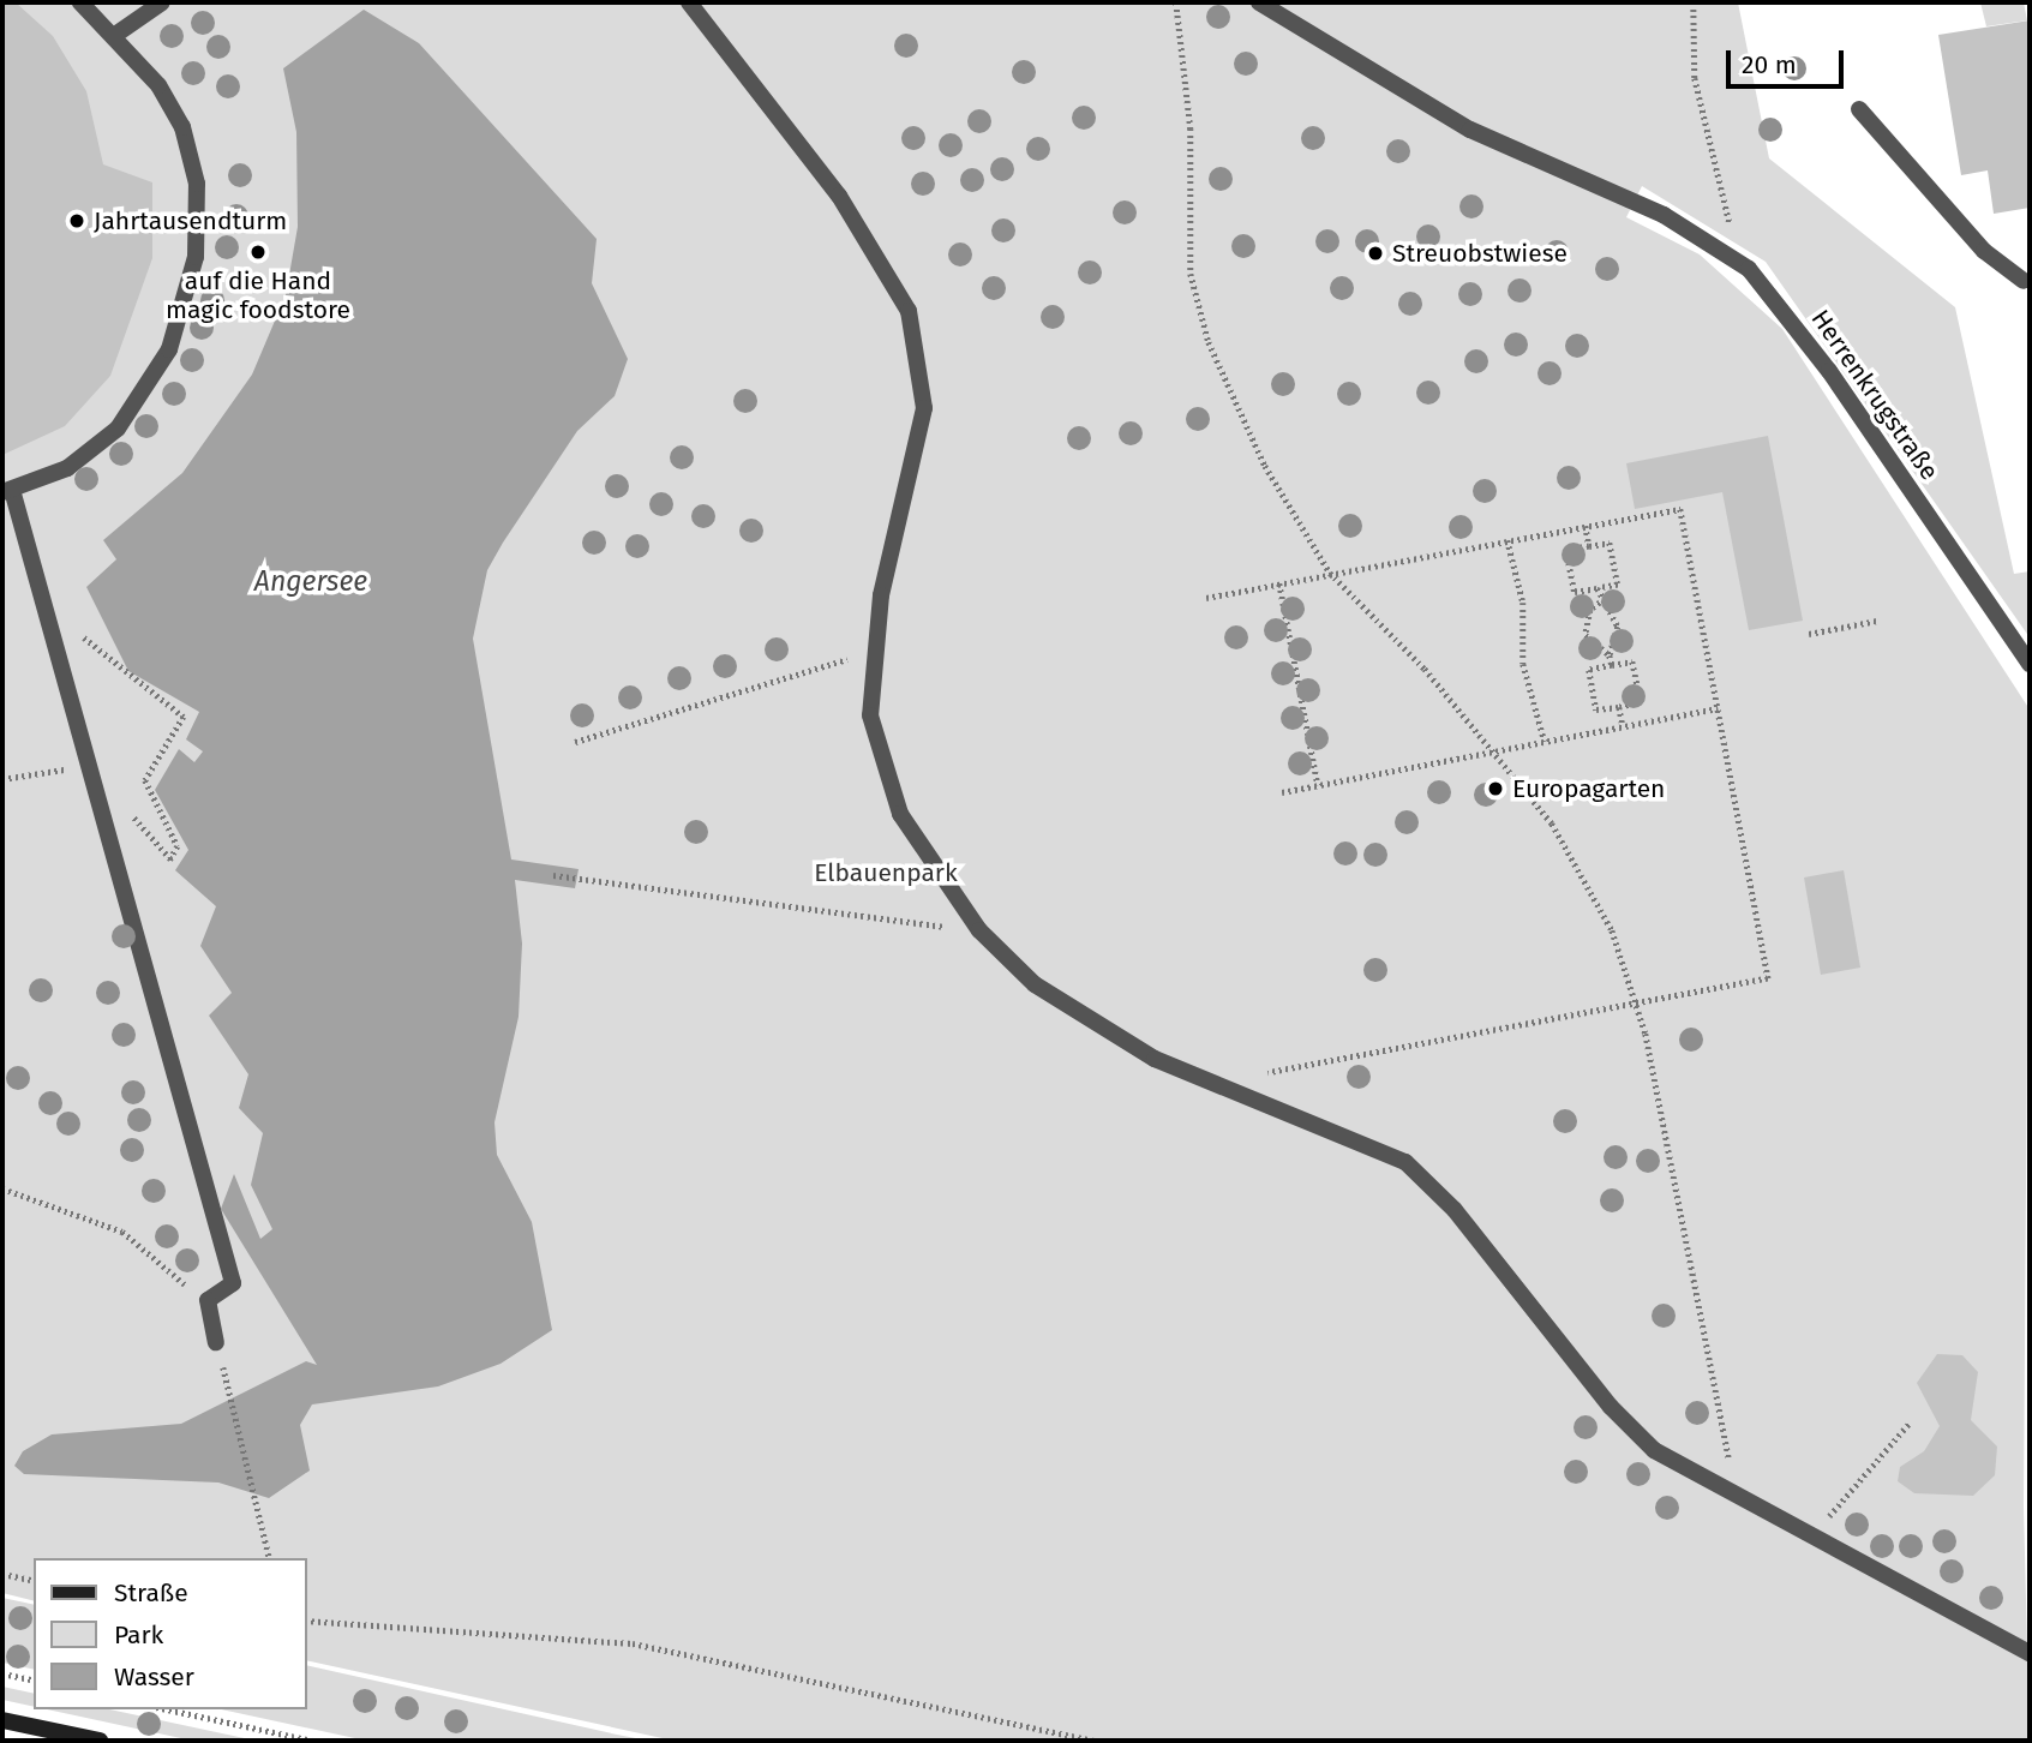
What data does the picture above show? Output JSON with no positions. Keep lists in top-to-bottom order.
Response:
{
  "streets": {
    "street": ["Herrenkrugstraße"]
  },
  "water": ["Angersee"],
  "parks": ["Elbauenpark"],
  "places": [
    "Jahrtausendturm",
    "auf die Hand magic foodstore",
    "Streuobstwiese",
    "Europagarten"
  ],
  "legend": ["Straße", "Park", "Wasser"],
  "scale_bar": "20 m"
}
